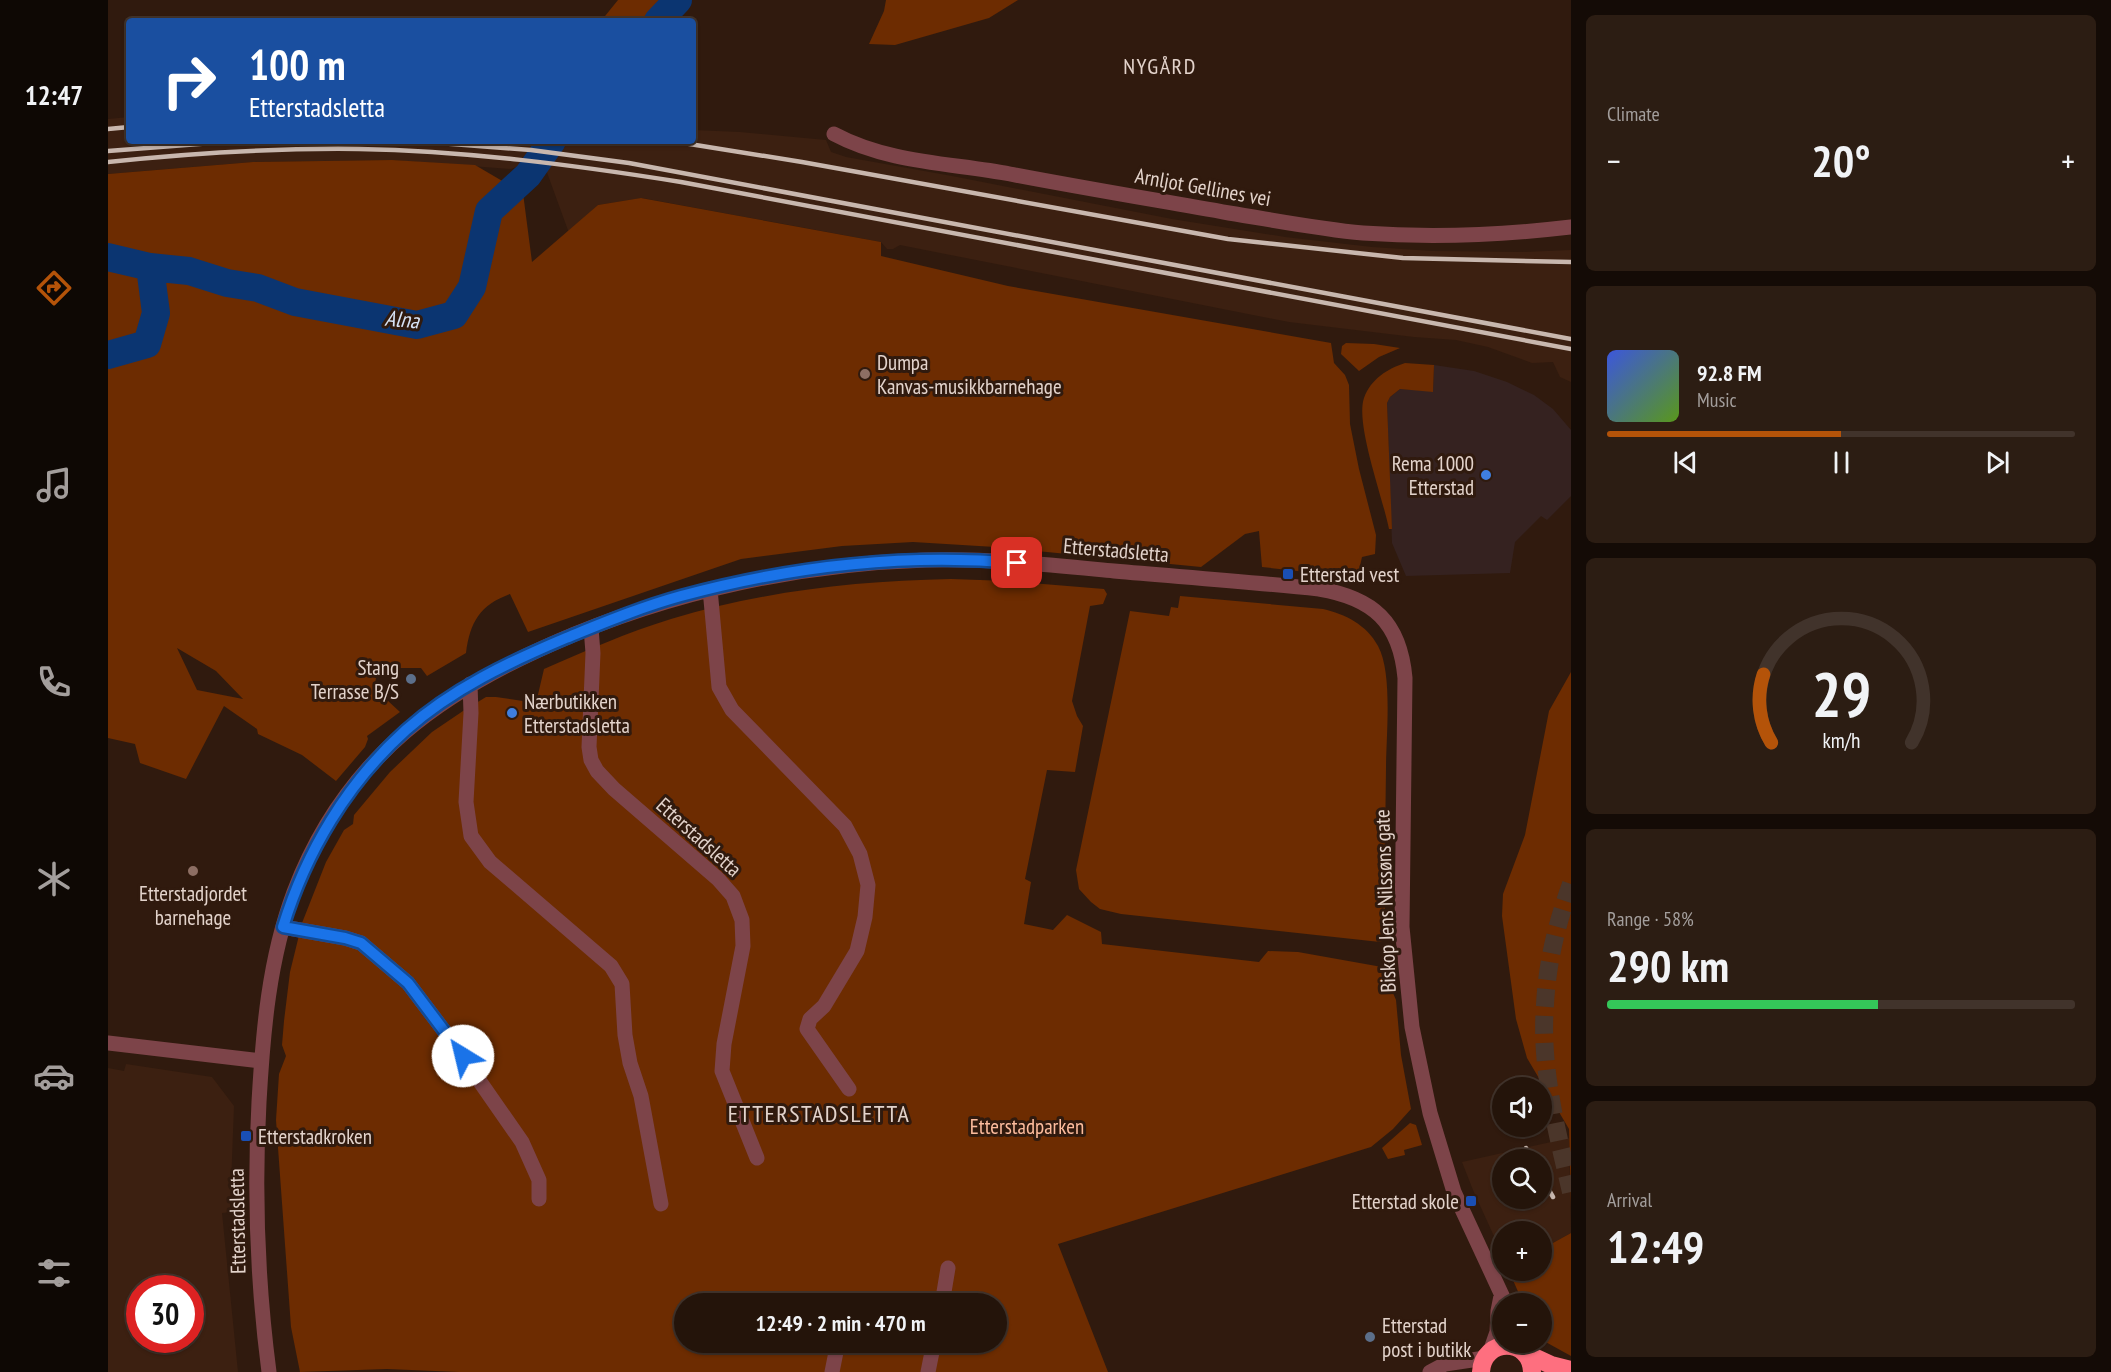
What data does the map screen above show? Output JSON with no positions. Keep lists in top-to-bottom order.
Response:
{
  "streets": {
    "street": ["Arnljot Gellines vei", "Etterstadsletta", "Biskop Jens Nilssøns gate"]
  },
  "crossings": [
    ["Etterstadsletta", "Biskop Jens Nilssøns gate"]
  ],
  "districts": ["NYGÅRD", "ETTERSTADSLETTA"],
  "water": ["Alna"],
  "parks": ["Etterstadparken"],
  "places": {
    "other": [
      "Dumpa Kanvas-musikkbarnehage",
      "Rema 1000 Etterstad",
      "Stang Terrasse B/S",
      "Nærbutikken Etterstadsletta",
      "Etterstadjordet barnehage",
      "Etterstad post i butikk"
    ],
    "transit": ["Etterstad vest", "Etterstadkroken", "Etterstad skole"]
  },
  "page": {
    "tabs": "12:47",
    "tile": [
      "Climate",
      ["Range · 58%", "290 km"],
      ["Arrival", "12:49"]
    ],
    "turn": ["100 m", "Etterstadsletta"],
    "heat": ["−", "20°", "+"],
    "song": ["92.8 FM", "Music"],
    "map_buttons": ["+", "−"],
    "limit": "30",
    "trip": "12:49 · 2 min · 470 m",
    "gauge": ["29", "km/h"]
  }
}
